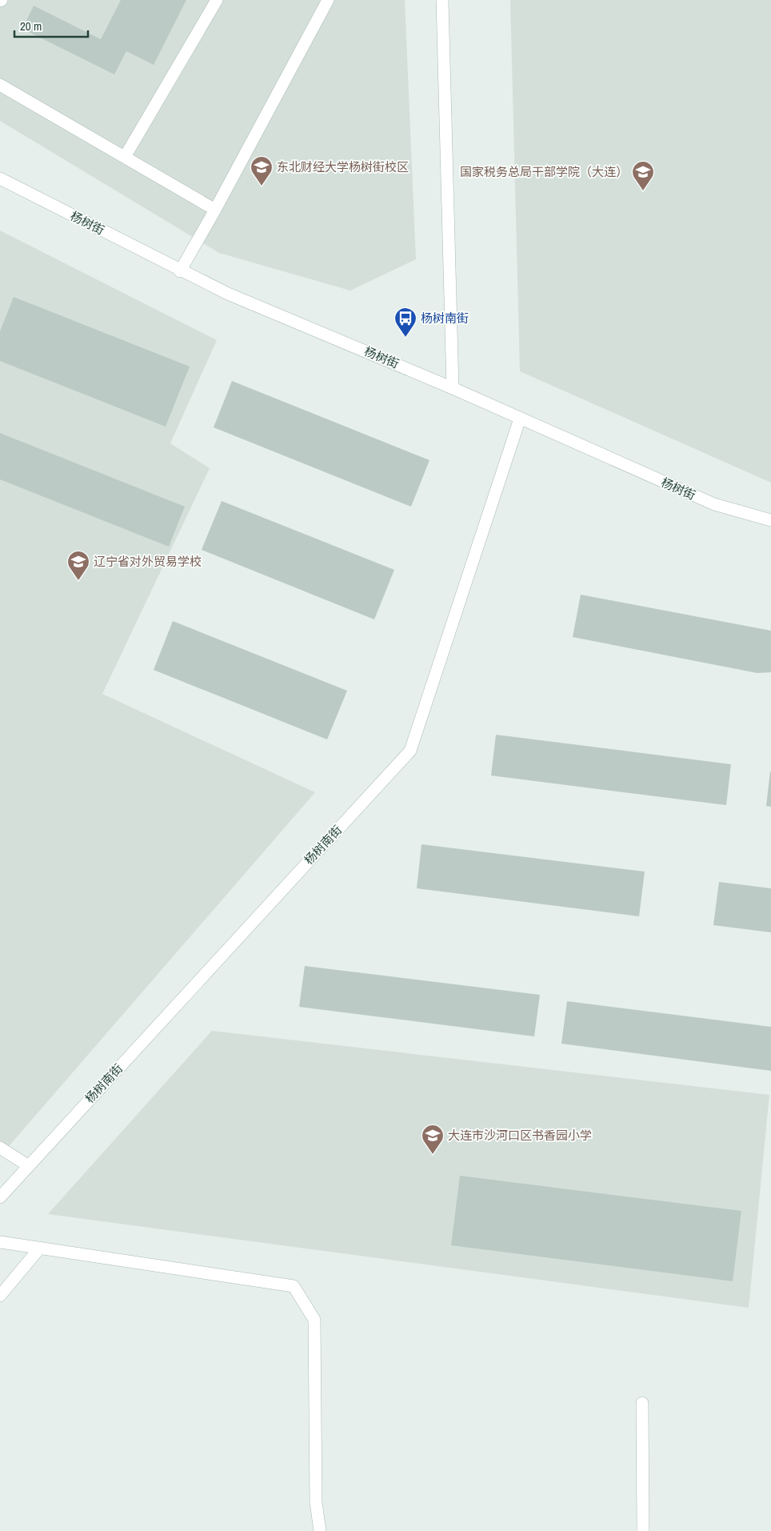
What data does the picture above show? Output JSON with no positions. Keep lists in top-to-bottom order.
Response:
{
  "streets": {
    "street": ["杨树街", "杨树南街"]
  },
  "crossings": [
    ["杨树街", "杨树南街"]
  ],
  "places": {
    "school or university": [
      "东北财经大学杨树街校区",
      "国家税务总局干部学院（大连）",
      "辽宁省对外贸易学校",
      "大连市沙河口区书香园小学"
    ],
    "bus stop": ["杨树南街"]
  },
  "scale_bar": "20 m"
}
